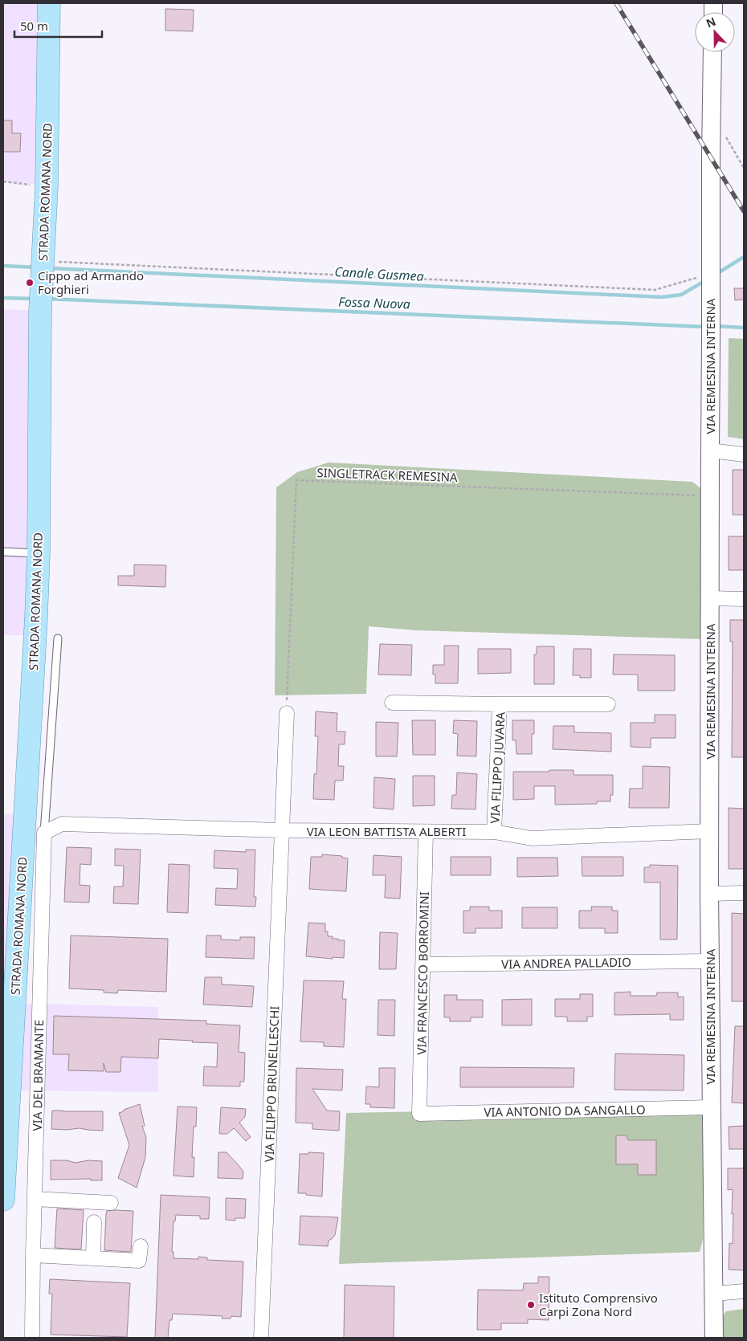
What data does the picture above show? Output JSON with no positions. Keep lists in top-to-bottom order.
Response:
{
  "streets": {
    "main road": ["STRADA ROMANA NORD"],
    "street": [
      "VIA REMESINA INTERNA",
      "VIA FILIPPO JUVARA",
      "VIA LEON BATTISTA ALBERTI",
      "VIA ANDREA PALLADIO",
      "VIA FRANCESCO BORROMINI",
      "VIA DEL BRAMANTE",
      "VIA FILIPPO BRUNELLESCHI",
      "VIA ANTONIO DA SANGALLO"
    ],
    "path": ["SINGLETRACK REMESINA"]
  },
  "crossings": [
    ["VIA REMESINA INTERNA", "SINGLETRACK REMESINA"],
    ["VIA REMESINA INTERNA", "VIA LEON BATTISTA ALBERTI"],
    ["VIA REMESINA INTERNA", "VIA ANDREA PALLADIO"],
    ["VIA REMESINA INTERNA", "VIA ANTONIO DA SANGALLO"],
    ["SINGLETRACK REMESINA", "VIA FILIPPO BRUNELLESCHI"],
    ["VIA FILIPPO JUVARA", "VIA LEON BATTISTA ALBERTI"],
    ["VIA LEON BATTISTA ALBERTI", "VIA FRANCESCO BORROMINI"],
    ["VIA LEON BATTISTA ALBERTI", "VIA DEL BRAMANTE"],
    ["VIA LEON BATTISTA ALBERTI", "VIA FILIPPO BRUNELLESCHI"],
    ["VIA ANDREA PALLADIO", "VIA FRANCESCO BORROMINI"],
    ["VIA FRANCESCO BORROMINI", "VIA ANTONIO DA SANGALLO"]
  ],
  "water": ["Canale Gusmea", "Fossa Nuova"],
  "places": ["Cippo ad Armando Forghieri", "Istituto Comprensivo Carpi Zona Nord"],
  "scale_bar": "50 m",
  "north": "top"
}
